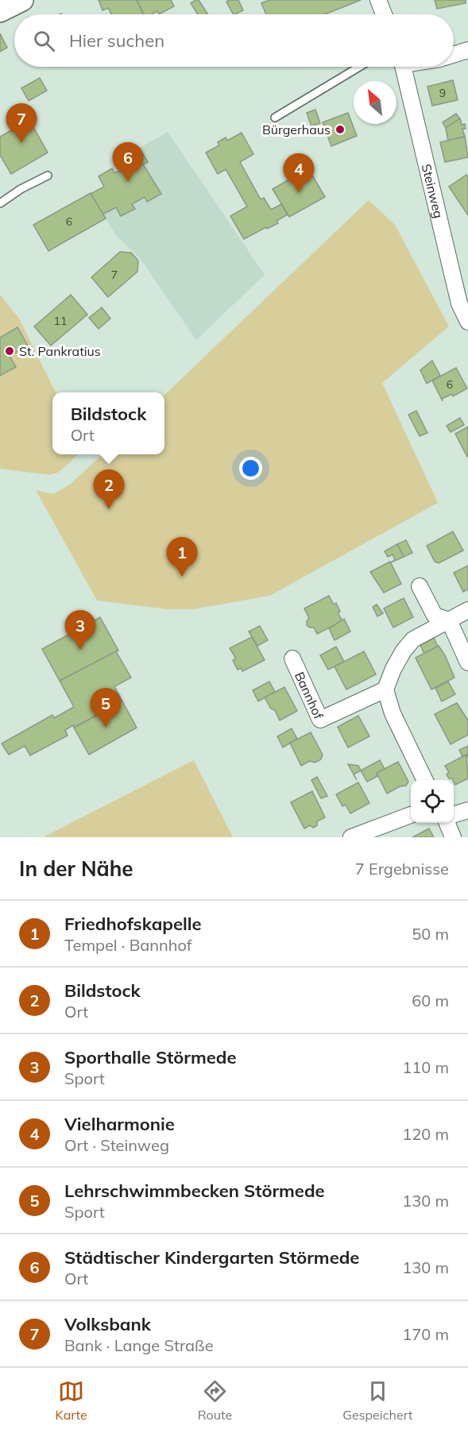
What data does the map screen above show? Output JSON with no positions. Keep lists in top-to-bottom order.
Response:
{
  "streets": {
    "street": ["Steinweg", "Bannhof"]
  },
  "places": ["Bürgerhaus", "St. Pankratius"],
  "house_numbers": [
    "9",
    "6",
    "7",
    "11",
    "6"
  ],
  "north": "top left",
  "page": {
    "search": "Hier suchen",
    "pins": [
      "7",
      "6",
      "4",
      "2",
      "1",
      "3",
      "5"
    ],
    "popup": ["Bildstock", "Ort"],
    "heading": ["In der Nähe", "7 Ergebnisse"],
    "list": [
      {
        "mark": "1",
        "name": "Friedhofskapelle",
        "note": "Tempel · Bannhof",
        "value": "50 m"
      },
      {
        "mark": "2",
        "name": "Bildstock",
        "note": "Ort",
        "value": "60 m"
      },
      {
        "mark": "3",
        "name": "Sporthalle Störmede",
        "note": "Sport",
        "value": "110 m"
      },
      {
        "mark": "4",
        "name": "Vielharmonie",
        "note": "Ort · Steinweg",
        "value": "120 m"
      },
      {
        "mark": "5",
        "name": "Lehrschwimmbecken Störmede",
        "note": "Sport",
        "value": "130 m"
      },
      {
        "mark": "6",
        "name": "Städtischer Kindergarten Störmede",
        "note": "Ort",
        "value": "130 m"
      },
      {
        "mark": "7",
        "name": "Volksbank",
        "note": "Bank · Lange Straße",
        "value": "170 m"
      }
    ],
    "nav": ["Karte", "Route", "Gespeichert"]
  }
}
